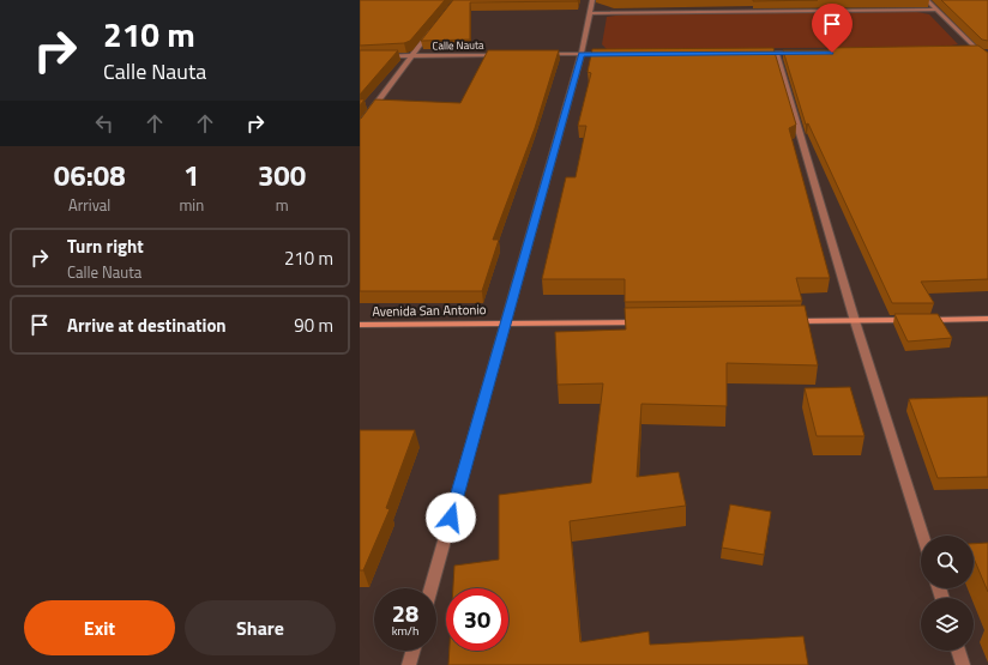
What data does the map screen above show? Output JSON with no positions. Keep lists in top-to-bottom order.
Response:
{
  "streets": {
    "main road": ["Avenida San Antonio"],
    "street": ["Calle Nauta"]
  },
  "page": {
    "turn": ["210 m", "Calle Nauta"],
    "eta": [
      "06:08",
      "Arrival",
      "1",
      "min",
      "300",
      "m"
    ],
    "list": [
      {
        "name": "Turn right",
        "note": "Calle Nauta",
        "value": "210 m"
      },
      {
        "name": "Arrive at destination",
        "value": "90 m"
      }
    ],
    "speed": "28 km/h",
    "limit": "30",
    "buttons": ["Exit", "Share"]
  }
}
